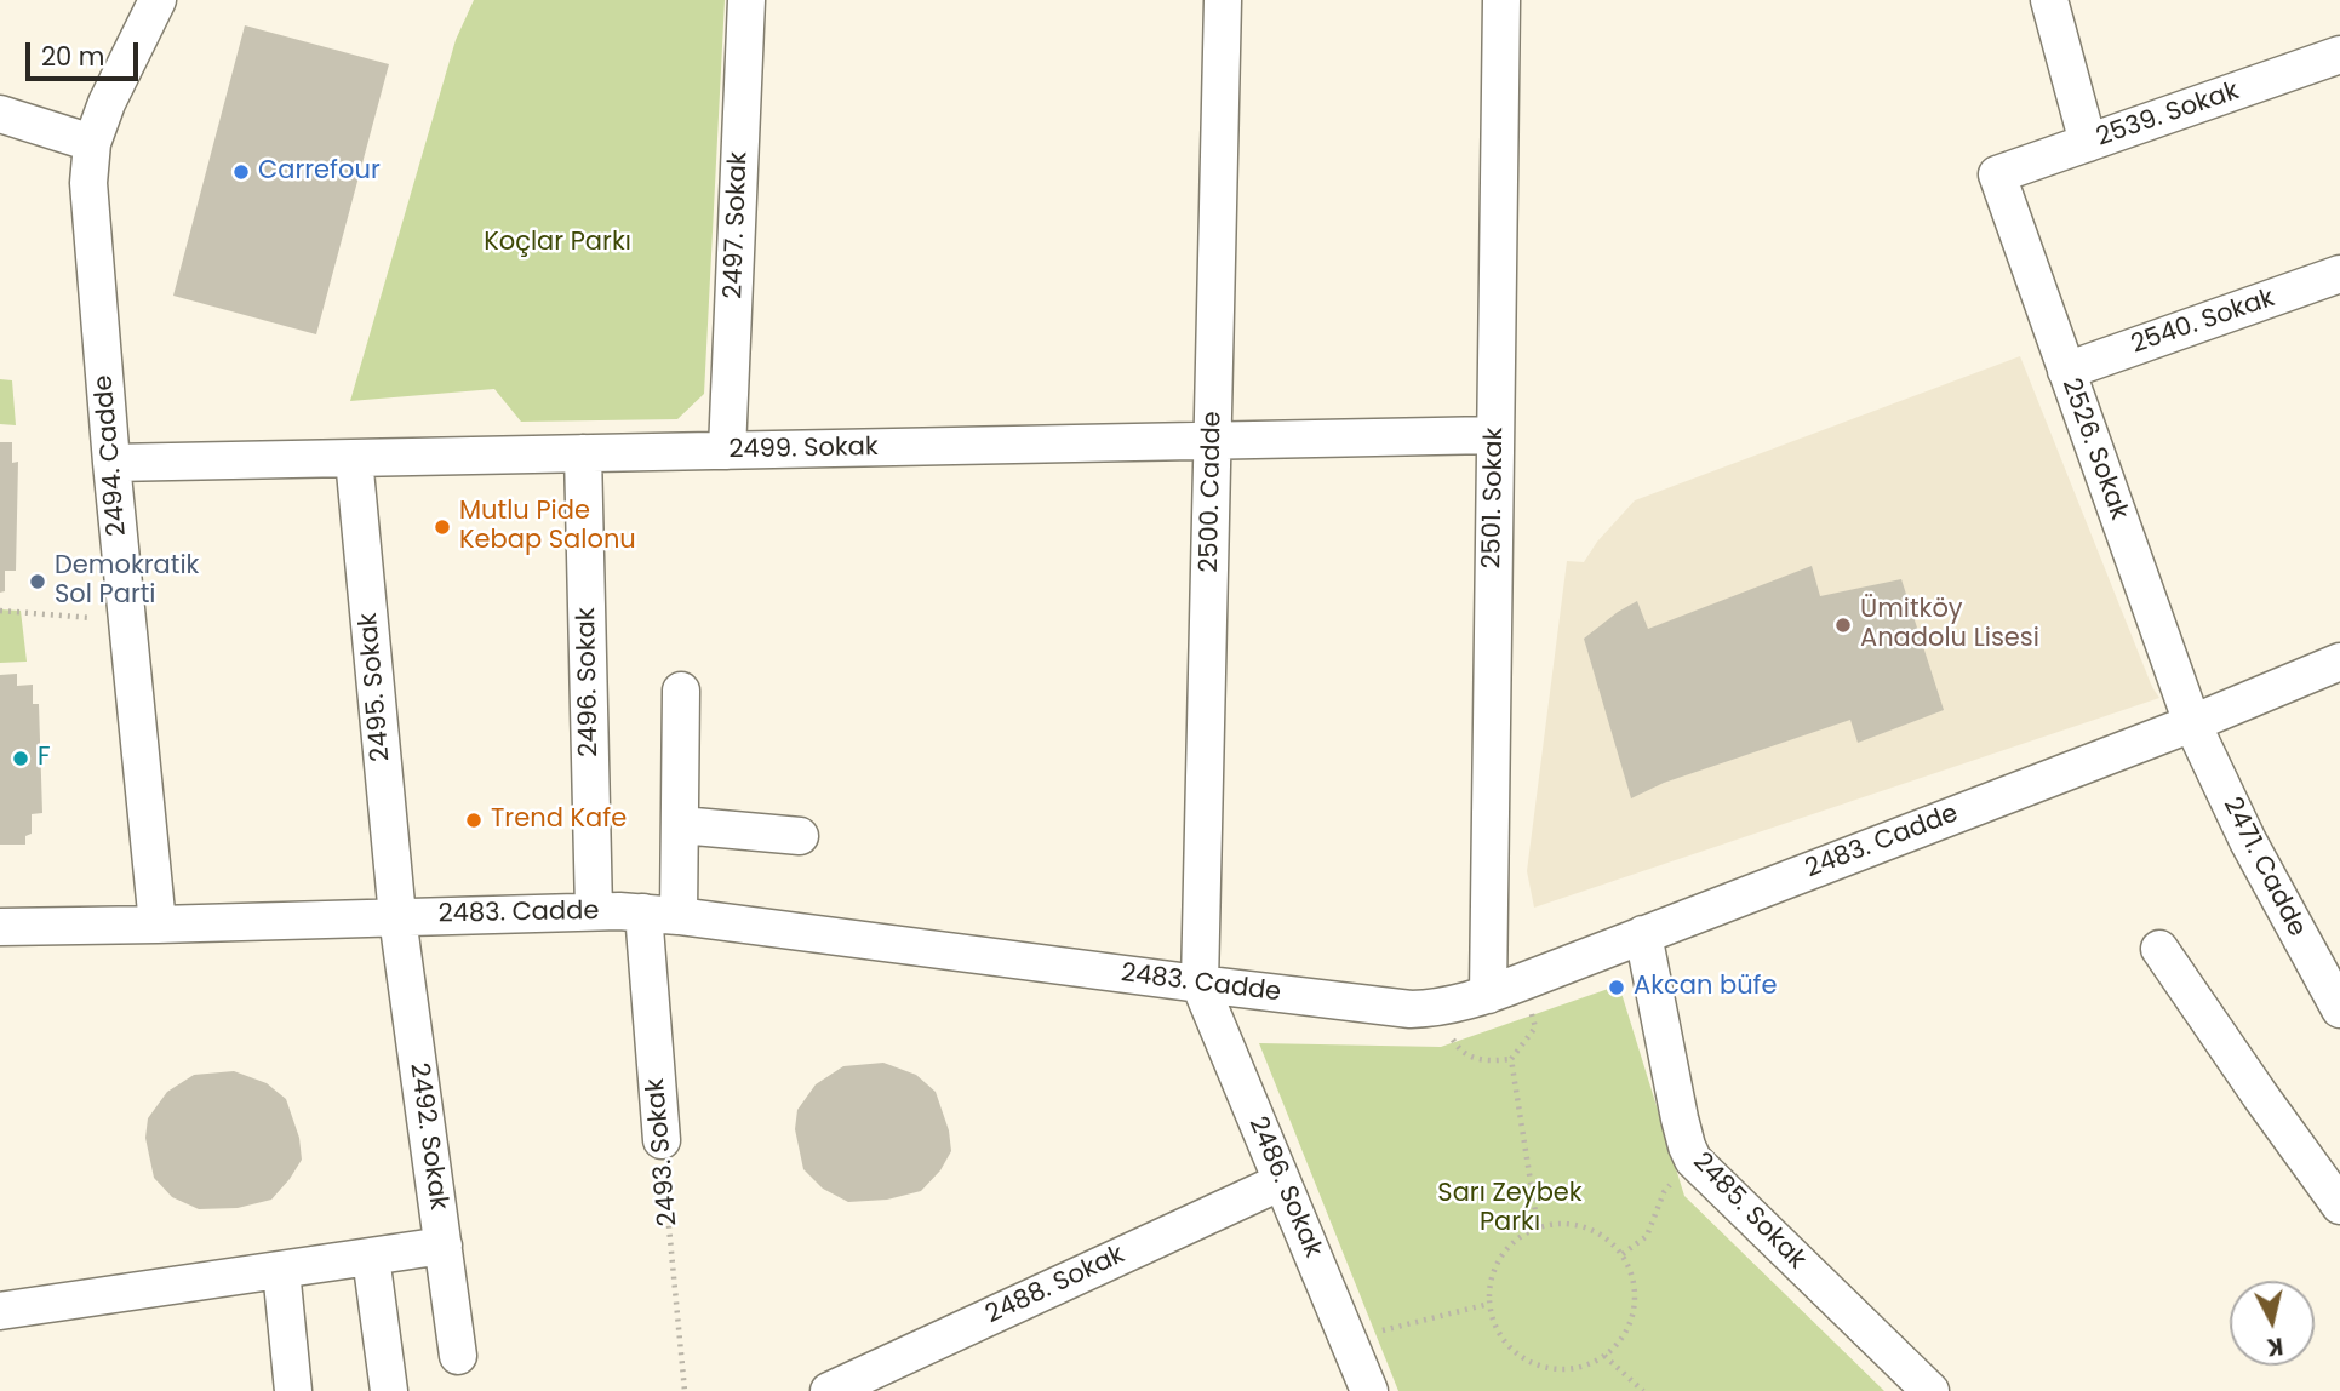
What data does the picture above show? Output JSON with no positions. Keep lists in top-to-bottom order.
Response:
{
  "streets": {
    "street": [
      "2539. Sokak",
      "2497. Sokak",
      "2540. Sokak",
      "2499. Sokak",
      "2526. Sokak",
      "2494. Cadde",
      "2500. Cadde",
      "2501. Sokak",
      "2496. Sokak",
      "2495. Sokak",
      "2483. Cadde",
      "2471. Cadde",
      "2492. Sokak",
      "2493. Sokak",
      "2486. Sokak",
      "2485. Sokak",
      "2488. Sokak"
    ]
  },
  "crossings": [
    ["2539. Sokak", "2526. Sokak"],
    ["2497. Sokak", "2499. Sokak"],
    ["2540. Sokak", "2526. Sokak"],
    ["2499. Sokak", "2494. Cadde"],
    ["2499. Sokak", "2500. Cadde"],
    ["2499. Sokak", "2501. Sokak"],
    ["2499. Sokak", "2496. Sokak"],
    ["2499. Sokak", "2495. Sokak"],
    ["2526. Sokak", "2483. Cadde"],
    ["2526. Sokak", "2471. Cadde"],
    ["2494. Cadde", "2483. Cadde"],
    ["2500. Cadde", "2483. Cadde"],
    ["2500. Cadde", "2486. Sokak"],
    ["2501. Sokak", "2483. Cadde"],
    ["2496. Sokak", "2483. Cadde"],
    ["2495. Sokak", "2483. Cadde"],
    ["2495. Sokak", "2492. Sokak"],
    ["2483. Cadde", "2471. Cadde"],
    ["2483. Cadde", "2492. Sokak"],
    ["2483. Cadde", "2493. Sokak"],
    ["2483. Cadde", "2486. Sokak"],
    ["2483. Cadde", "2485. Sokak"],
    ["2486. Sokak", "2488. Sokak"]
  ],
  "parks": ["Koçlar Parkı", "Sarı Zeybek Parkı"],
  "places": [
    "Carrefour",
    "Mutlu Pide Kebap Salonu",
    "Demokratik Sol Parti",
    "Ümitköy Anadolu Lisesi",
    "F",
    "Trend Kafe",
    "Akcan büfe"
  ],
  "scale_bar": "20 m",
  "north": "bottom"
}
